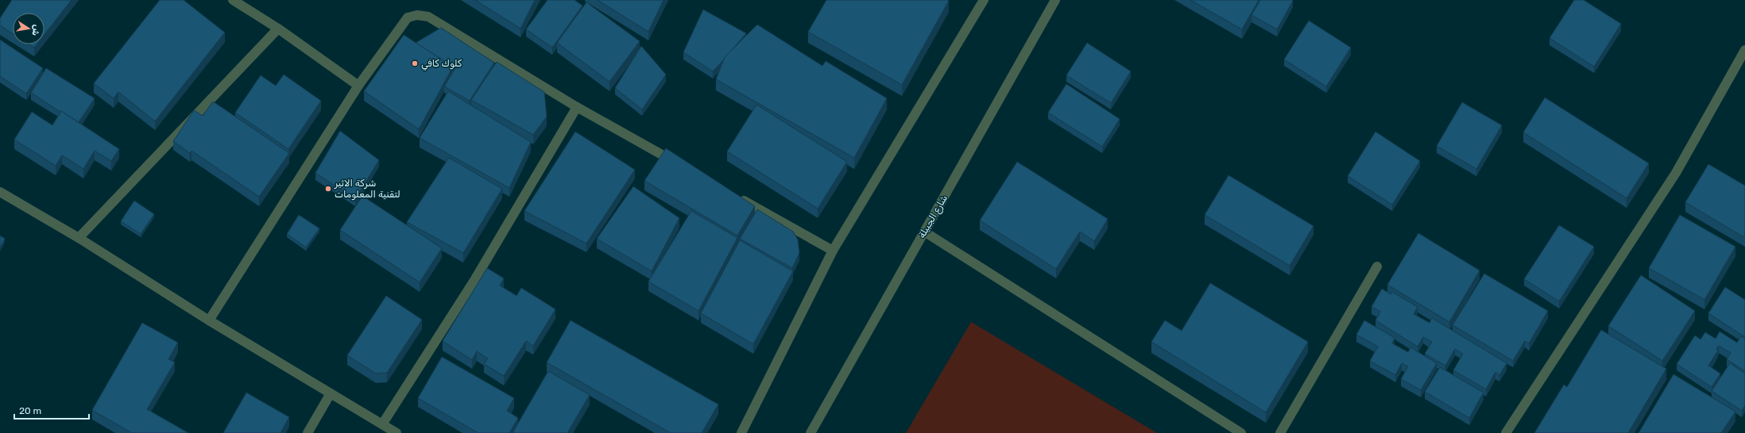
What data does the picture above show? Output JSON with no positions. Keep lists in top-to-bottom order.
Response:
{
  "streets": {
    "street": ["شارع الجبيلة"]
  },
  "places": ["كلوك كافي", "شركة الاثير لتقنية المعلومات"],
  "scale_bar": "20 m",
  "north": "right"
}
